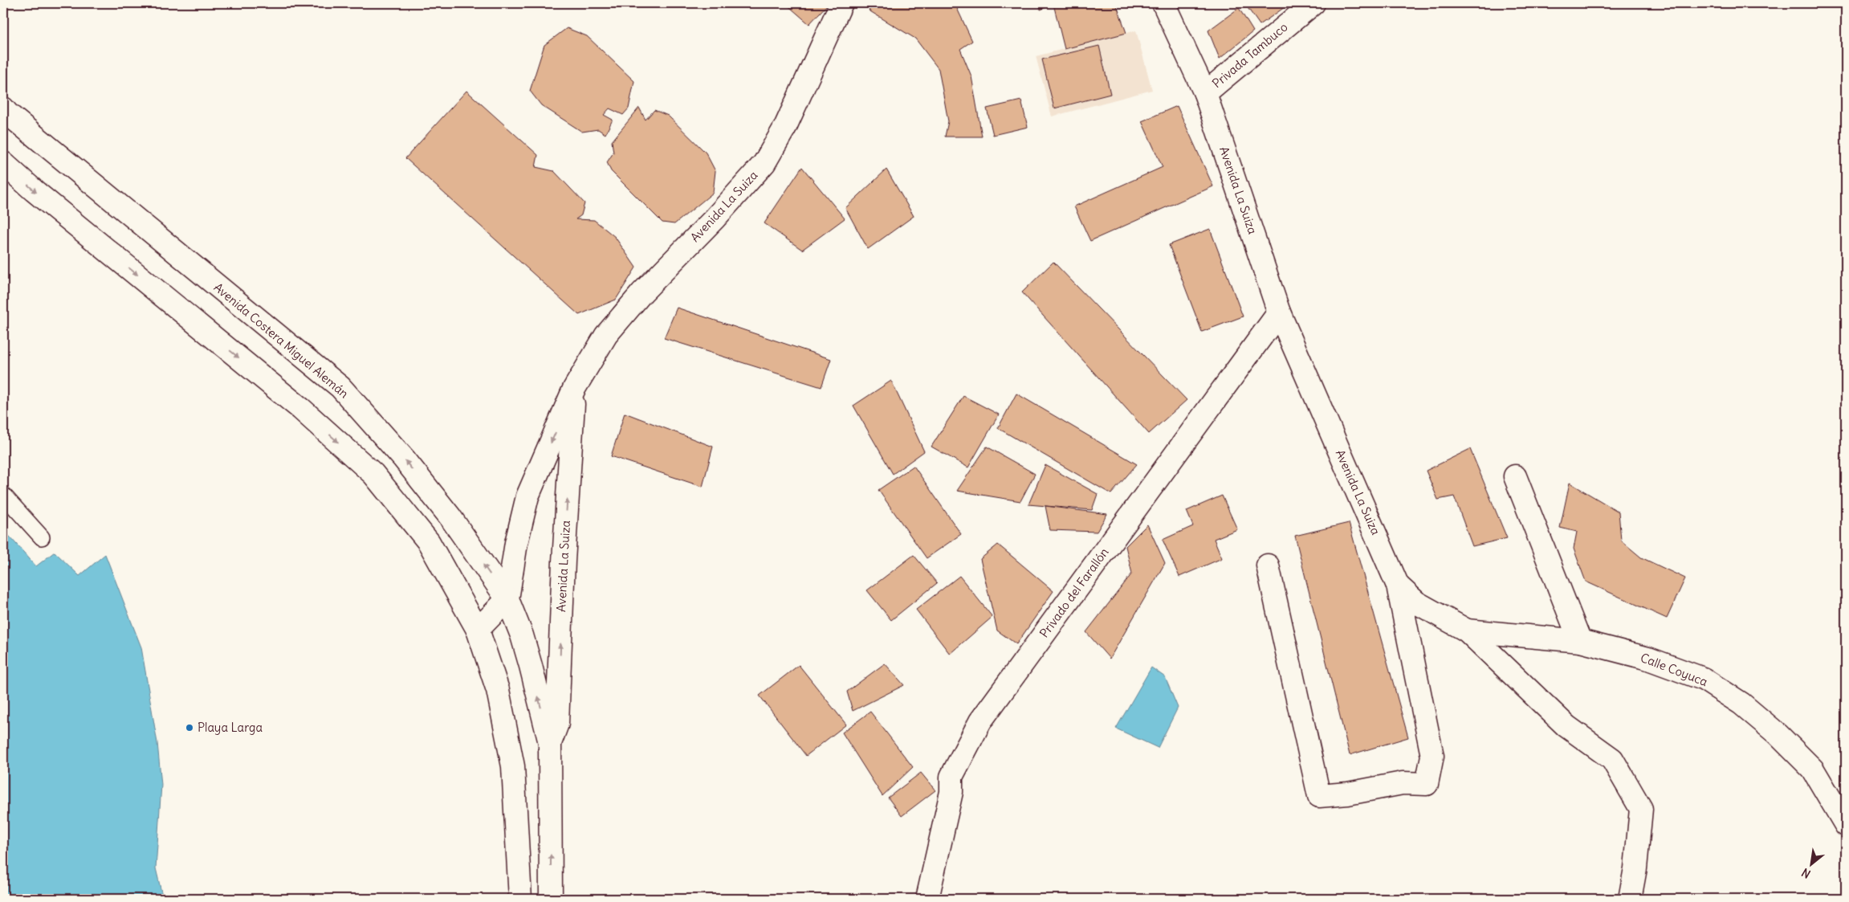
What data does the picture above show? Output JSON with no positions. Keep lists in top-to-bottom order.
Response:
{
  "streets": {
    "street": [
      "Privada Tambuco",
      "Avenida La Suiza",
      "Avenida Costera Miguel Alemán",
      "Privado del Farallón",
      "Calle Coyuca"
    ]
  },
  "crossings": [
    ["Privada Tambuco", "Avenida La Suiza"],
    ["Avenida La Suiza", "Avenida Costera Miguel Alemán"],
    ["Avenida La Suiza", "Privado del Farallón"],
    ["Avenida La Suiza", "Calle Coyuca"]
  ],
  "places": ["Playa Larga"],
  "north": "bottom left"
}
